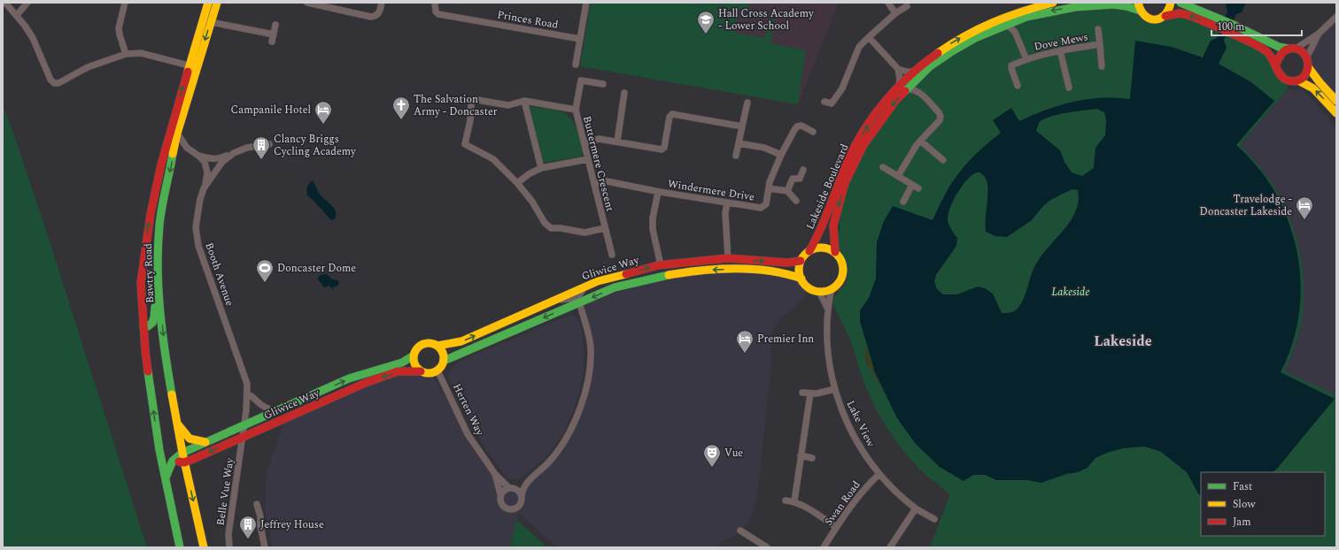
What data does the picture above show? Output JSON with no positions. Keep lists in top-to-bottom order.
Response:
{
  "streets": {
    "main road": ["Lakeside Boulevard", "Gliwice Way", "Bawtry Road"],
    "street": [
      "Princes Road",
      "Dove Mews",
      "Buttermere Crescent",
      "Windermere Drive",
      "Booth Avenue",
      "Herten Way",
      "Lake View",
      "Belle Vue Way",
      "Swan Road"
    ]
  },
  "crossings": [
    ["Dove Mews", "Lakeside Boulevard"],
    ["Buttermere Crescent", "Windermere Drive"],
    ["Lakeside Boulevard", "Gliwice Way"],
    ["Lakeside Boulevard", "Lake View"],
    ["Gliwice Way", "Bawtry Road"],
    ["Gliwice Way", "Booth Avenue"],
    ["Gliwice Way", "Herten Way"],
    ["Gliwice Way", "Lake View"],
    ["Gliwice Way", "Belle Vue Way"],
    ["Booth Avenue", "Belle Vue Way"],
    ["Lake View", "Swan Road"]
  ],
  "districts": ["Lakeside"],
  "parks": ["Lakeside"],
  "places": {
    "school or university": ["Hall Cross Academy - Lower School"],
    "church": ["The Salvation Army - Doncaster"],
    "hotel": ["Campanile Hotel", "Travelodge - Doncaster Lakeside", "Premier Inn"],
    "building": ["Clancy Briggs Cycling Academy", "Jeffrey House"],
    "sports": ["Doncaster Dome"],
    "theatre": ["Vue"]
  },
  "legend": ["Fast", "Slow", "Jam"],
  "scale_bar": "100 m"
}
